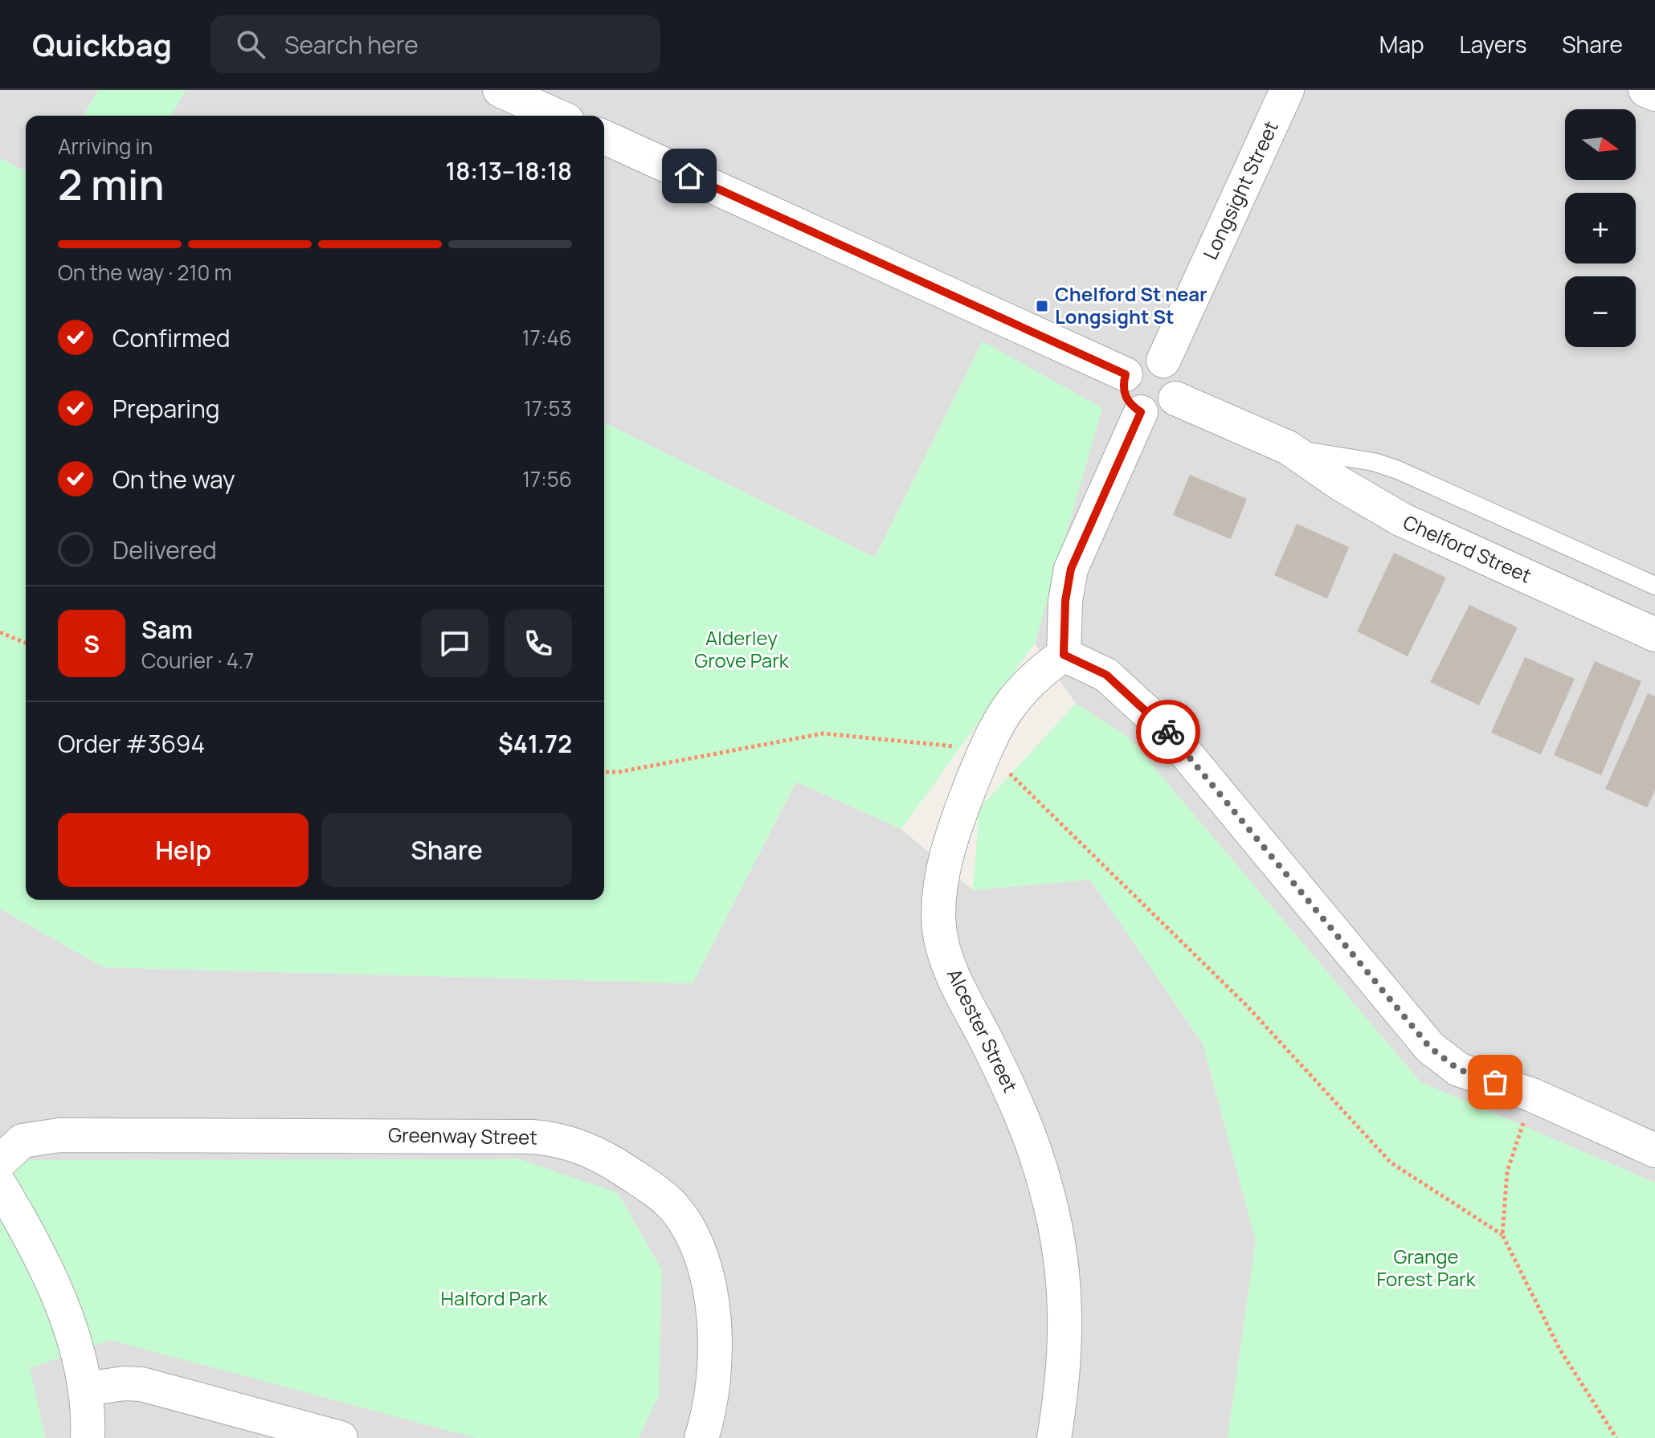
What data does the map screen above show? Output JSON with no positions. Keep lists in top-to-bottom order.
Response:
{
  "streets": {
    "street": [
      "Longsight Street",
      "Chelford Street",
      "Alcester Street",
      "Greenway Street"
    ]
  },
  "crossings": [
    ["Longsight Street", "Chelford Street"]
  ],
  "parks": ["Alderley Grove Park", "Grange Forest Park", "Halford Park"],
  "places": {
    "transit": ["Chelford St near Longsight St"]
  },
  "north": "right",
  "page": {
    "header": "Quickbag",
    "search": "Search here",
    "nav": ["Map", "Layers", "Share"],
    "map_buttons": ["+", "−"],
    "heading": ["2 min", "Arriving in", "18:13–18:18"],
    "panel": [
      "Sam",
      "Courier · 4.7",
      "Order #3694",
      "$41.72"
    ],
    "bar": "On the way · 210 m",
    "list": [
      ["Confirmed", "17:46"],
      ["Preparing", "17:53"],
      ["On the way", "17:56"],
      "Delivered"
    ],
    "round": "S",
    "buttons": ["Help", "Share"]
  }
}
